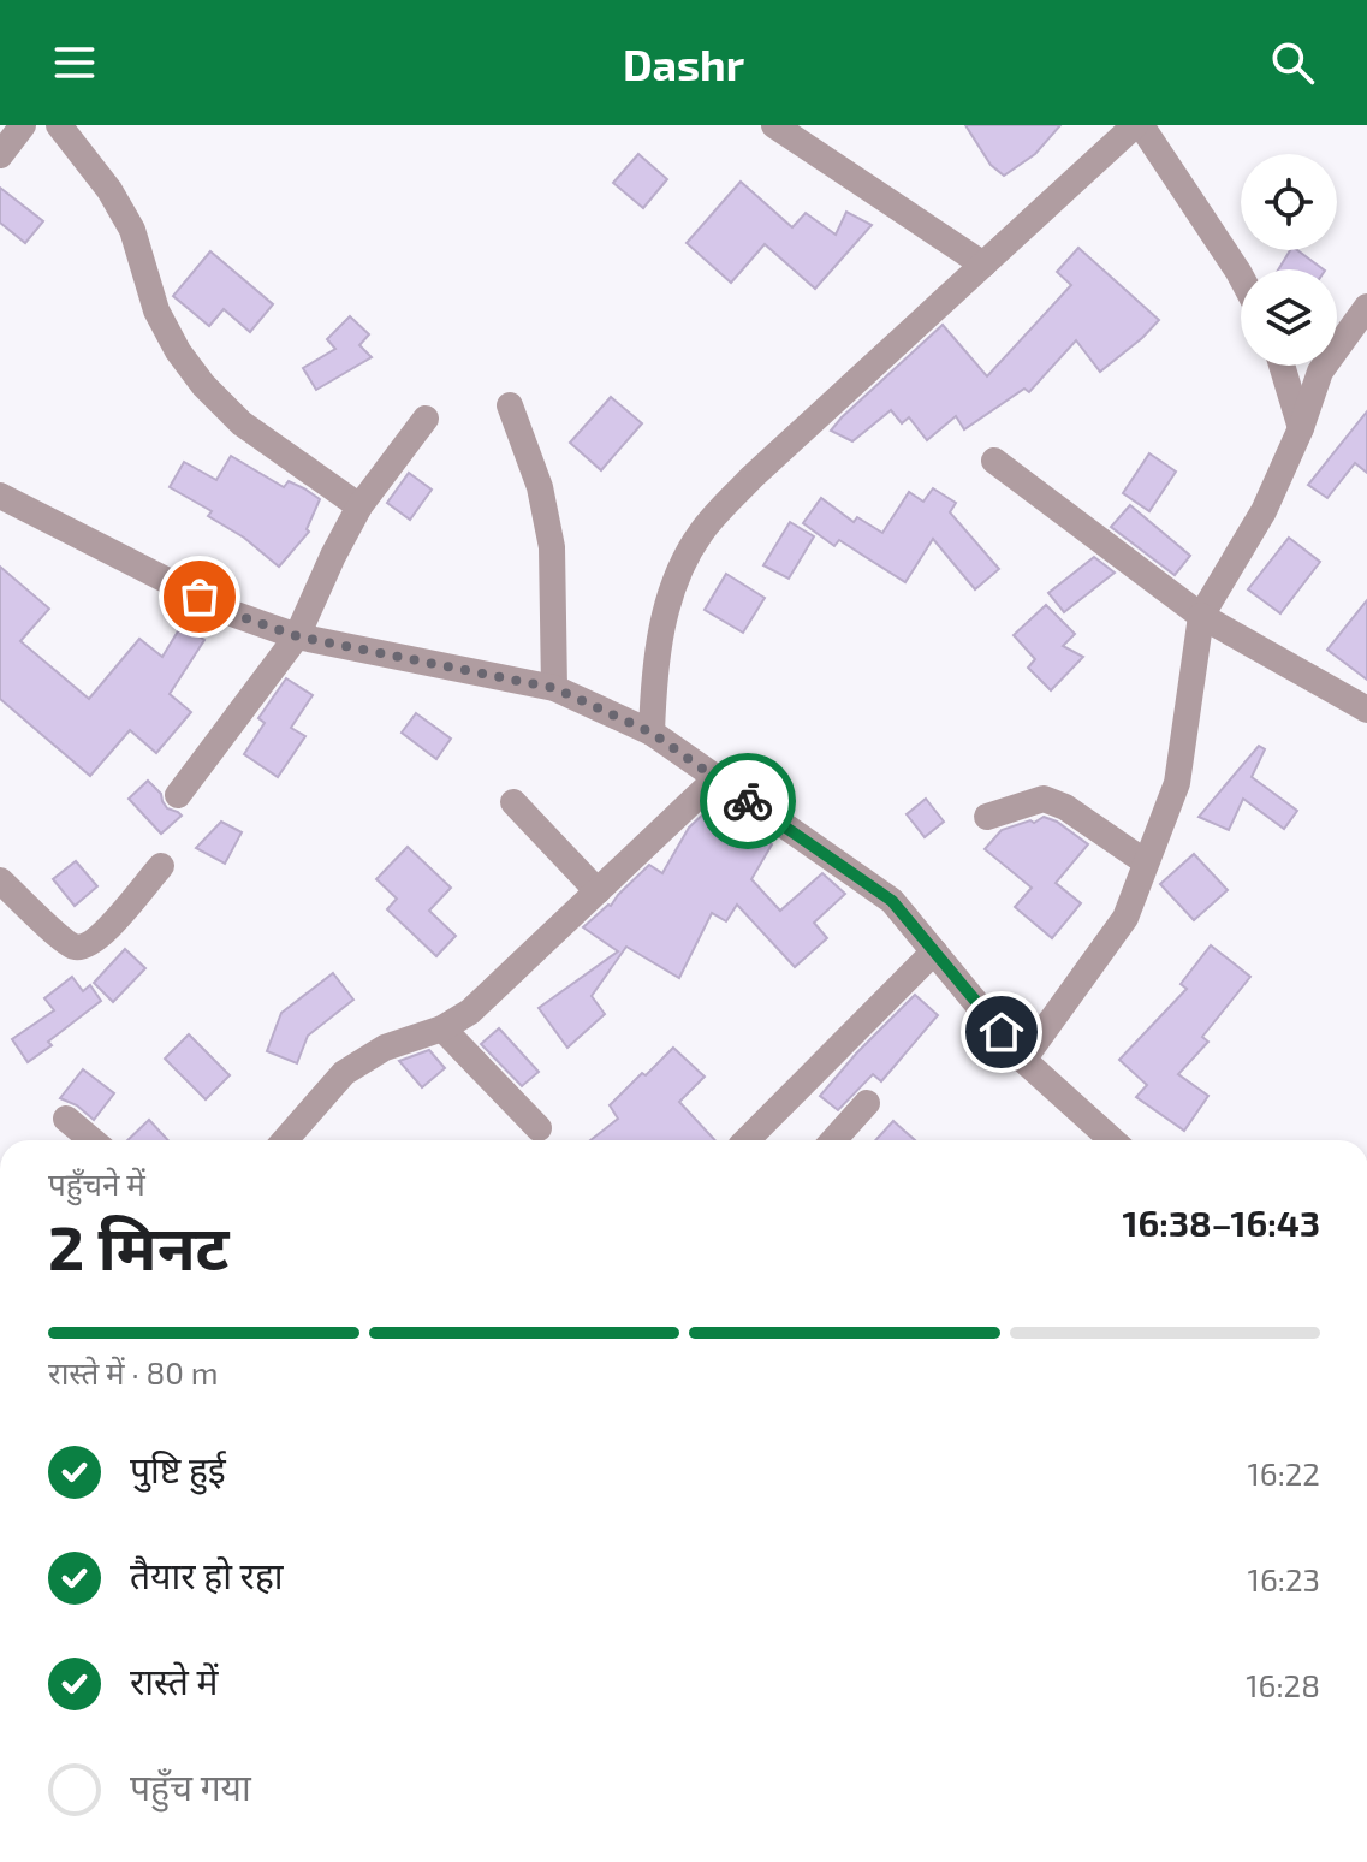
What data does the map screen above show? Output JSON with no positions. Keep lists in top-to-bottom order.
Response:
{
  "page": {
    "header": "Dashr",
    "heading": ["2 मिनट", "पहुँचने में", "16:38–16:43"],
    "bar": "रास्ते में · 80 m",
    "list": [
      ["पुष्टि हुई", "16:22"],
      ["तैयार हो रहा", "16:23"],
      ["रास्ते में", "16:28"],
      "पहुँच गया"
    ]
  }
}
